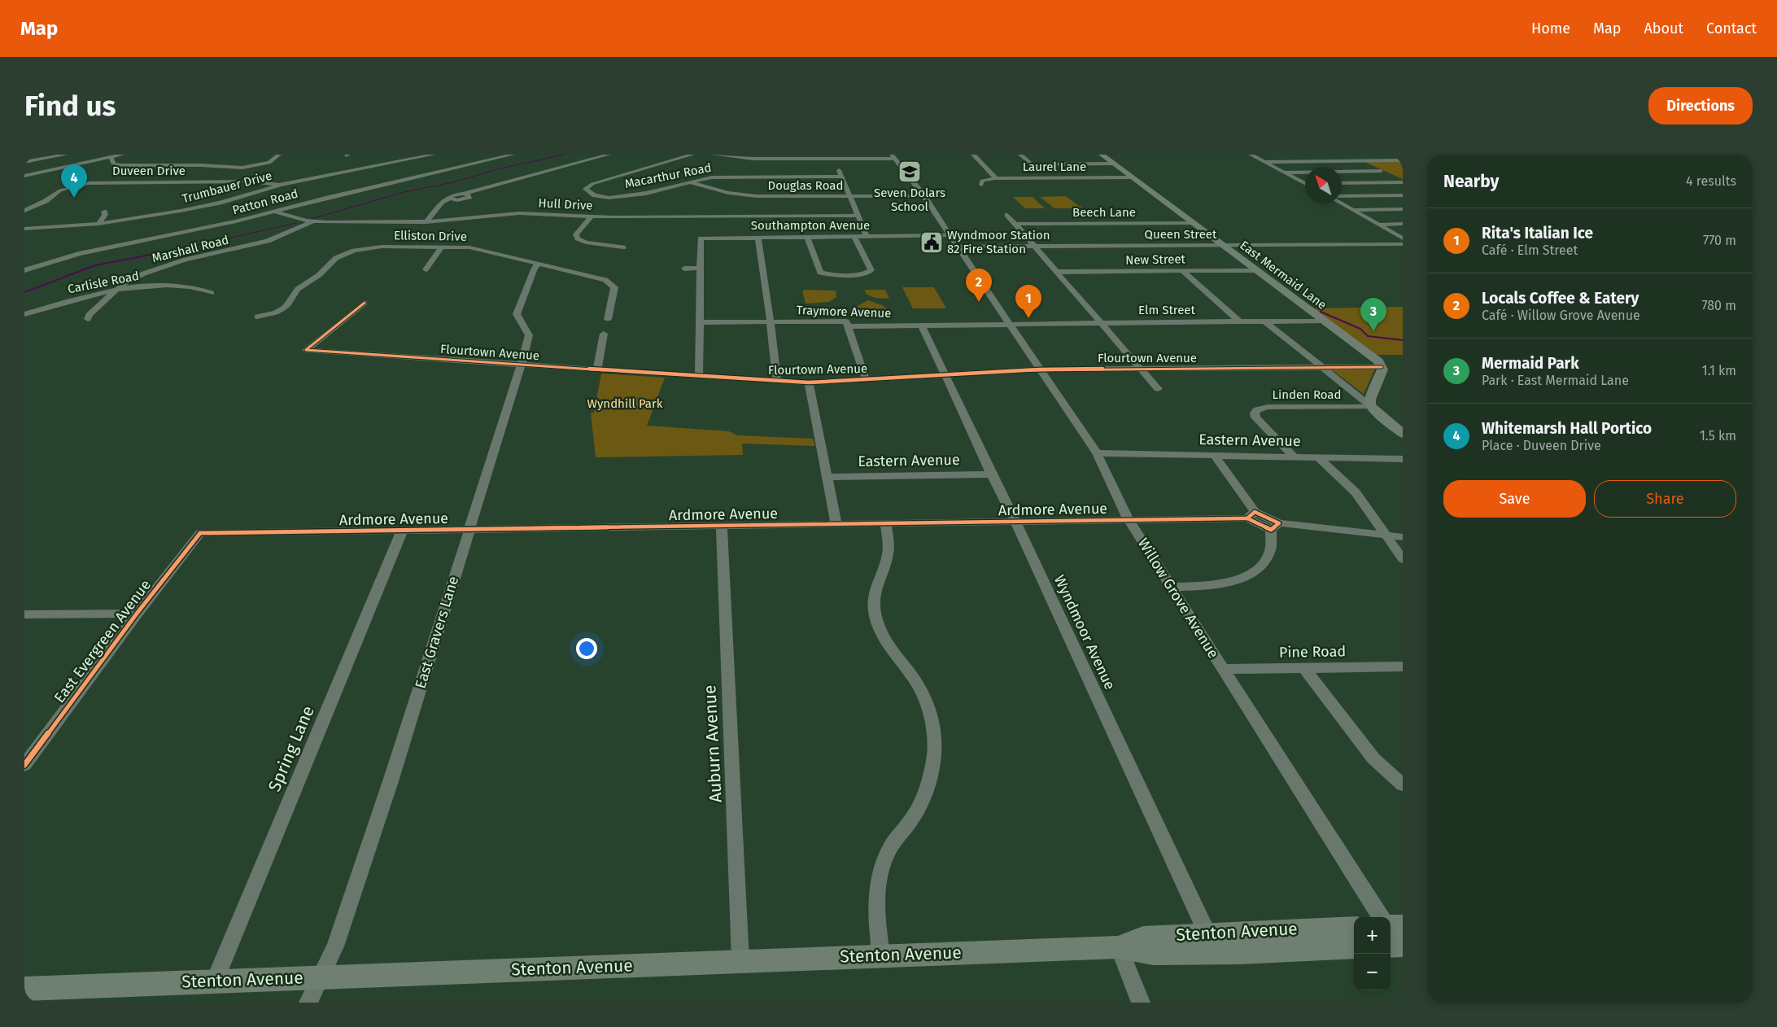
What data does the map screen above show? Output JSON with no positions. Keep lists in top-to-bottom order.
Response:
{
  "streets": {
    "main road": ["East Mermaid Lane", "Stenton Avenue"],
    "street": [
      "Laurel Lane",
      "Duveen Drive",
      "Macarthur Road",
      "Douglas Road",
      "Trumbauer Drive",
      "Patton Road",
      "Hull Drive",
      "Beech Lane",
      "Southampton Avenue",
      "Queen Street",
      "Elliston Drive",
      "Marshall Road",
      "New Street",
      "Carlisle Road",
      "Elm Street",
      "Traymore Avenue",
      "Flourtown Avenue",
      "Linden Road",
      "Eastern Avenue",
      "Ardmore Avenue",
      "Willow Grove Avenue",
      "East Gravers Lane",
      "Wyndmoor Avenue",
      "East Evergreen Avenue",
      "Pine Road",
      "Auburn Avenue",
      "Spring Lane"
    ]
  },
  "crossings": [
    ["Laurel Lane", "East Mermaid Lane"],
    ["Duveen Drive", "Trumbauer Drive"],
    ["Macarthur Road", "Douglas Road"],
    ["Douglas Road", "Willow Grove Avenue"],
    ["Patton Road", "Hull Drive"],
    ["Hull Drive", "Marshall Road"],
    ["Beech Lane", "East Mermaid Lane"],
    ["Southampton Avenue", "Willow Grove Avenue"],
    ["Queen Street", "East Mermaid Lane"],
    ["Queen Street", "Willow Grove Avenue"],
    ["Elliston Drive", "East Gravers Lane"],
    ["Marshall Road", "Carlisle Road"],
    ["New Street", "East Mermaid Lane"],
    ["East Mermaid Lane", "Elm Street"],
    ["East Mermaid Lane", "Flourtown Avenue"],
    ["Elm Street", "Traymore Avenue"],
    ["Elm Street", "Willow Grove Avenue"],
    ["Traymore Avenue", "Willow Grove Avenue"],
    ["Traymore Avenue", "Wyndmoor Avenue"],
    ["Flourtown Avenue", "Willow Grove Avenue"],
    ["Flourtown Avenue", "East Gravers Lane"],
    ["Flourtown Avenue", "Wyndmoor Avenue"],
    ["Linden Road", "Eastern Avenue"],
    ["Eastern Avenue", "Willow Grove Avenue"],
    ["Eastern Avenue", "Wyndmoor Avenue"],
    ["Ardmore Avenue", "Willow Grove Avenue"],
    ["Ardmore Avenue", "East Gravers Lane"],
    ["Ardmore Avenue", "Wyndmoor Avenue"],
    ["Ardmore Avenue", "East Evergreen Avenue"],
    ["Ardmore Avenue", "Auburn Avenue"],
    ["Ardmore Avenue", "Spring Lane"],
    ["Willow Grove Avenue", "Pine Road"],
    ["East Gravers Lane", "Stenton Avenue"],
    ["Wyndmoor Avenue", "Stenton Avenue"],
    ["Auburn Avenue", "Stenton Avenue"],
    ["Spring Lane", "Stenton Avenue"]
  ],
  "parks": ["Wyndhill Park"],
  "places": {
    "school or university": ["Seven Dolars School"],
    "public building": ["Wyndmoor Station 82 Fire Station"]
  },
  "north": "top left",
  "page": {
    "header": "Map",
    "nav": [
      "Home",
      "Map",
      "About",
      "Contact"
    ],
    "buttons": [
      "Directions",
      ["Save", "Share"]
    ],
    "title": "Find us",
    "heading": ["Nearby", "4 results"],
    "pins": [
      "4",
      "2",
      "1",
      "3"
    ],
    "list": [
      {
        "mark": "1",
        "name": "Rita's Italian Ice",
        "note": "Café · Elm Street",
        "value": "770 m"
      },
      {
        "mark": "2",
        "name": "Locals Coffee & Eatery",
        "note": "Café · Willow Grove Avenue",
        "value": "780 m"
      },
      {
        "mark": "3",
        "name": "Mermaid Park",
        "note": "Park · East Mermaid Lane",
        "value": "1.1 km"
      },
      {
        "mark": "4",
        "name": "Whitemarsh Hall Portico",
        "note": "Place · Duveen Drive",
        "value": "1.5 km"
      }
    ],
    "map_buttons": ["+", "−"]
  }
}
